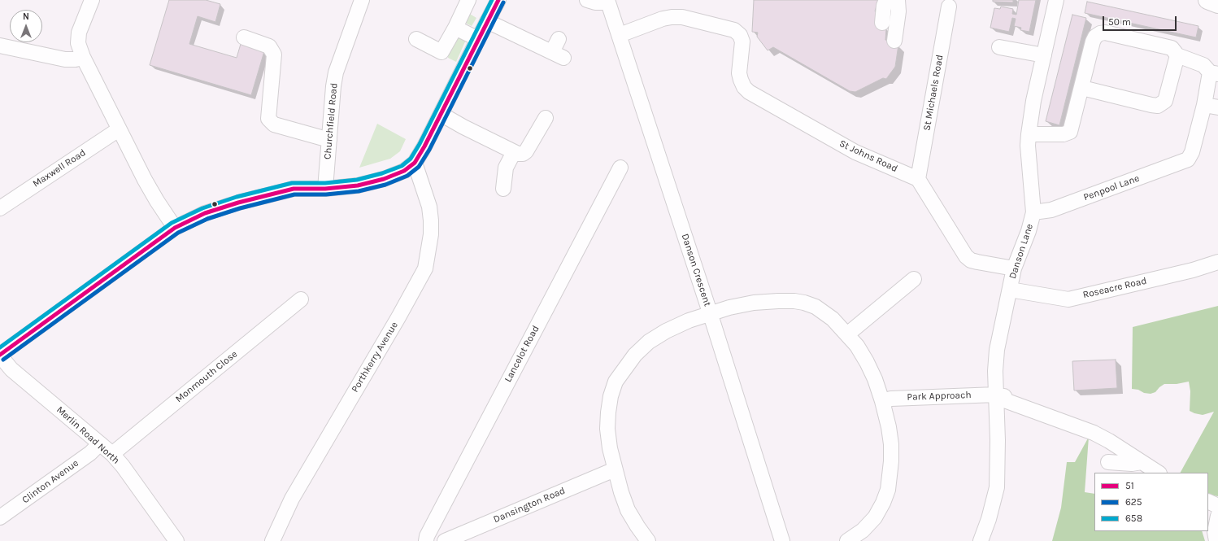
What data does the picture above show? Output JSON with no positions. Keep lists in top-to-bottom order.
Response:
{
  "streets": {
    "street": [
      "St Michaels Road",
      "Churchfield Road",
      "St Johns Road",
      "Maxwell Road",
      "Penpool Lane",
      "Danson Lane",
      "Danson Crescent",
      "Roseacre Road",
      "Lancelot Road",
      "Porthkerry Avenue",
      "Monmouth Close",
      "Park Approach",
      "Merlin Road North",
      "Clinton Avenue",
      "Dansington Road"
    ]
  },
  "crossings": [
    ["St Michaels Road", "St Johns Road"],
    ["St Johns Road", "Danson Crescent"],
    ["Penpool Lane", "Danson Lane"],
    ["Danson Lane", "Roseacre Road"],
    ["Danson Lane", "Park Approach"],
    ["Monmouth Close", "Merlin Road North"],
    ["Merlin Road North", "Clinton Avenue"]
  ],
  "lines": ["transit line 51", "transit line 658", "transit line 625"],
  "legend": ["51", "625", "658"],
  "scale_bar": "50 m",
  "north": "top"
}
